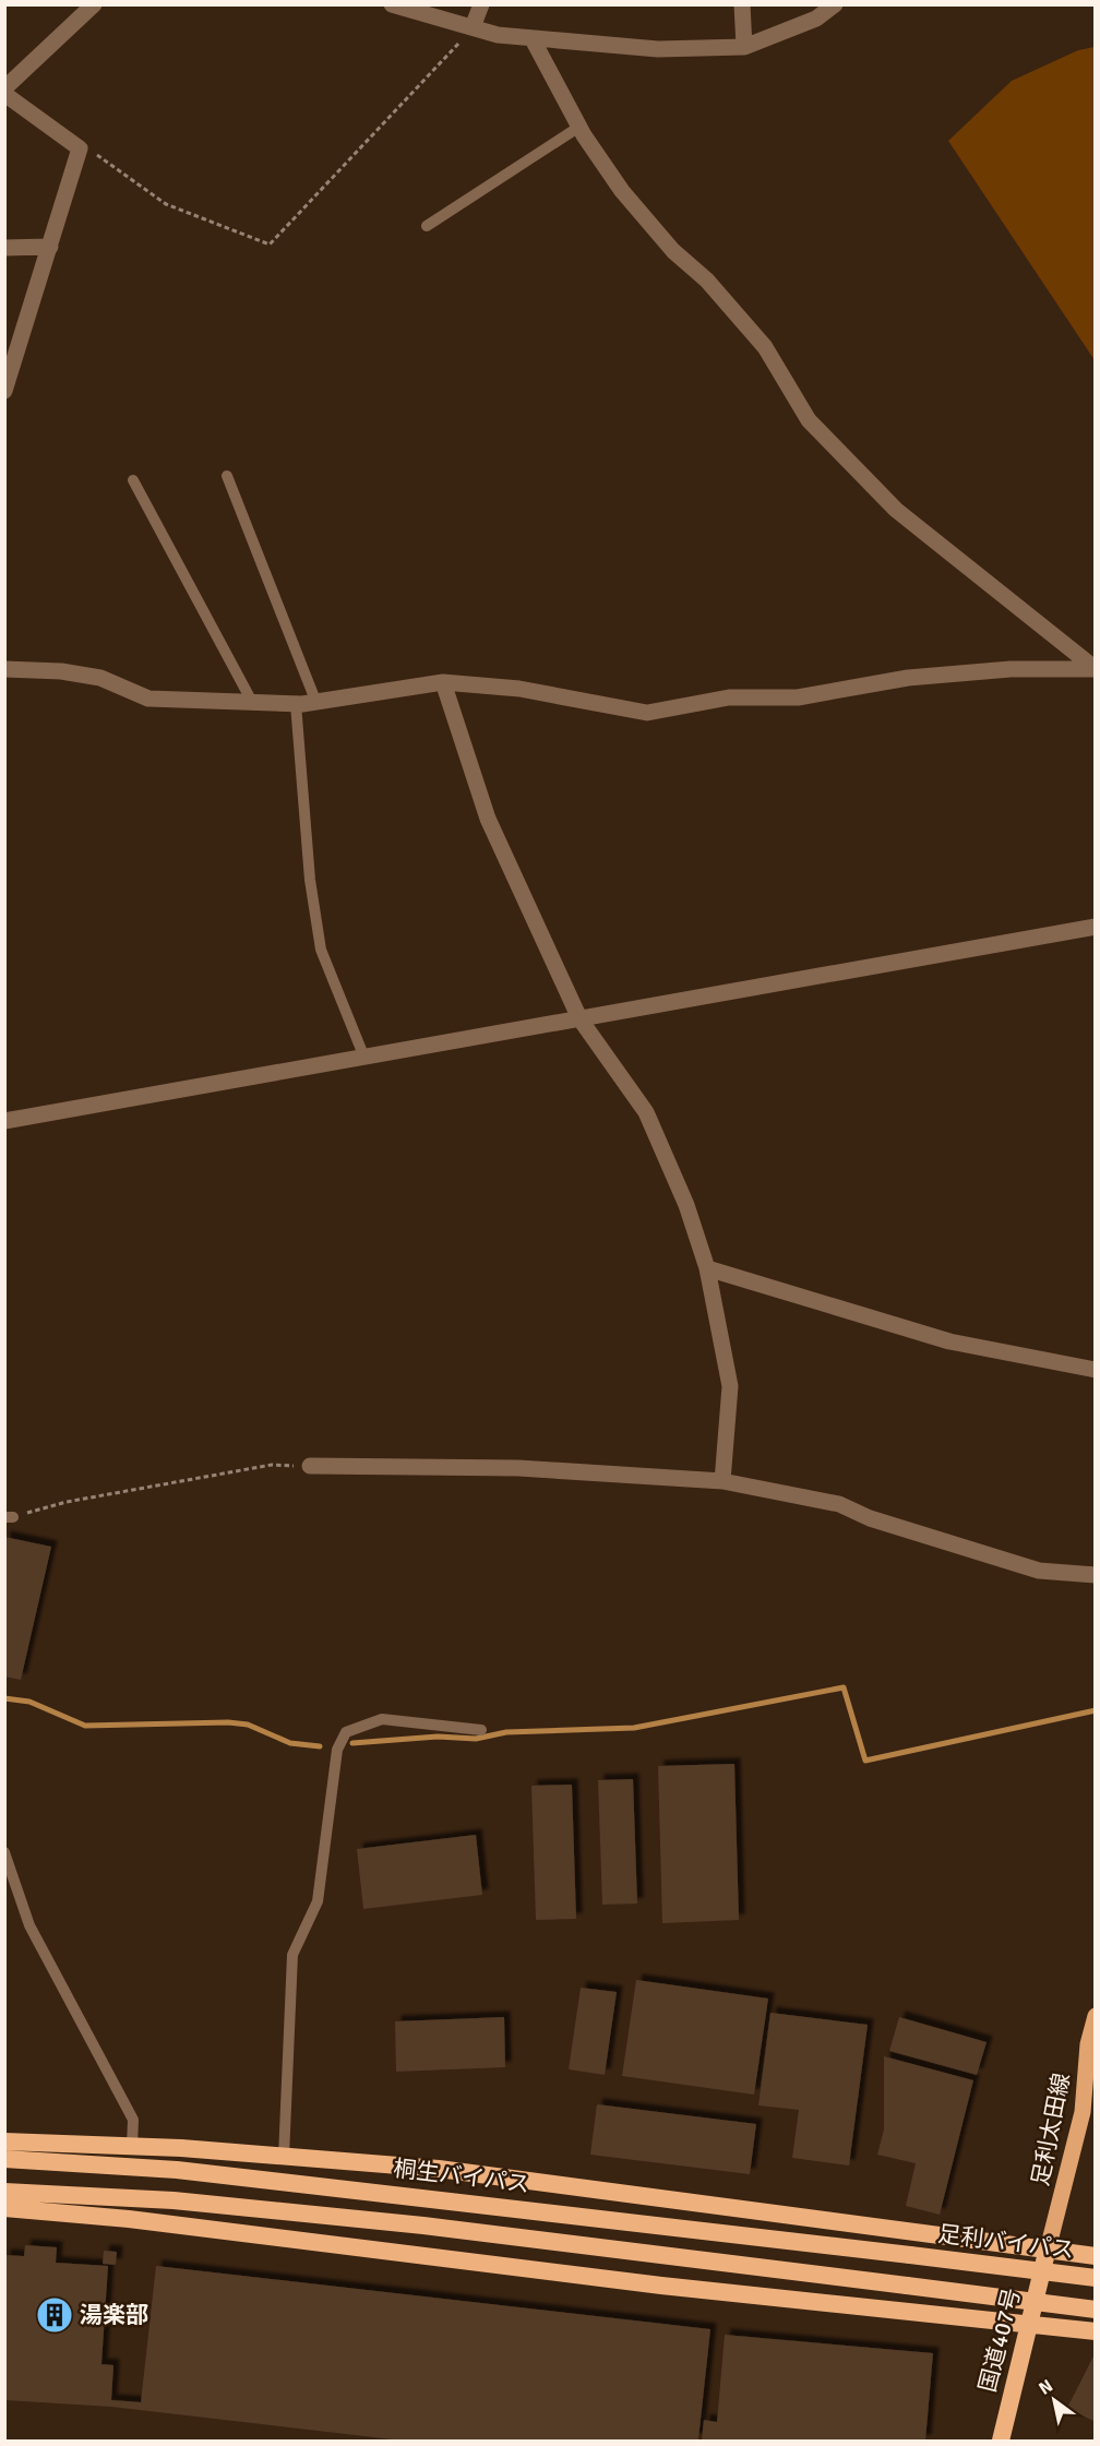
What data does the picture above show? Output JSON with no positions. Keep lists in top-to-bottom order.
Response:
{
  "streets": {
    "highway": ["桐生バイパス", "足利バイパス", "国道407号"],
    "main road": ["足利太田線"]
  },
  "crossings": [
    ["足利太田線", "国道407号"],
    ["桐生バイパス", "足利バイパス"]
  ],
  "places": {
    "building": ["湯楽部"]
  },
  "north": "top left"
}
